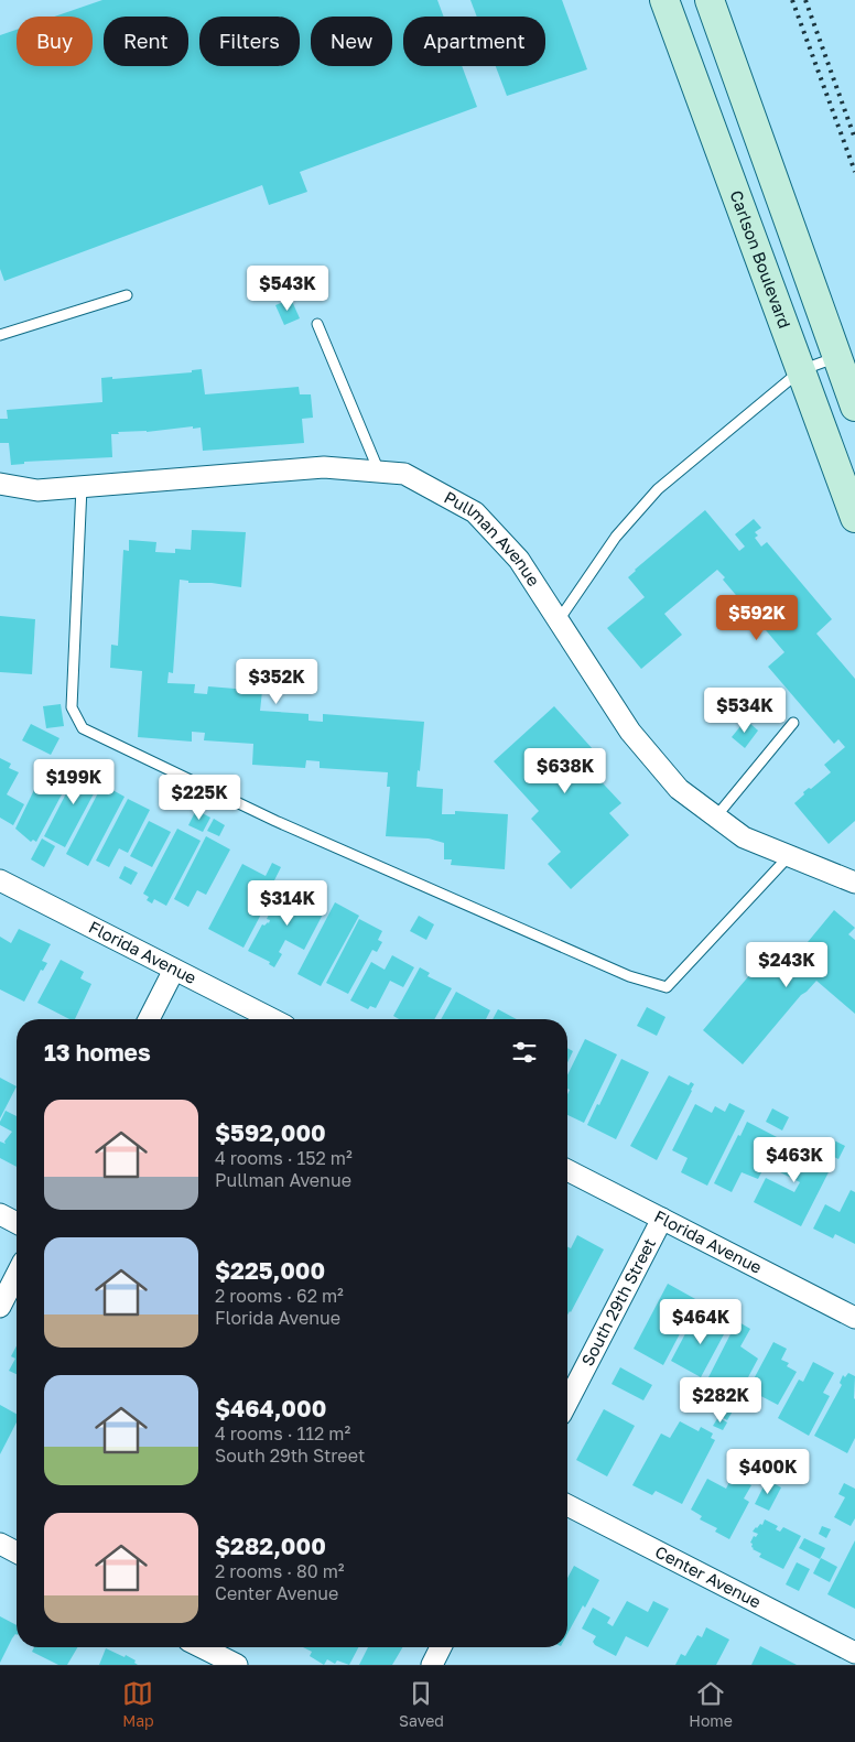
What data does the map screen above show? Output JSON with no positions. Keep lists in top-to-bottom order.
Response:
{
  "streets": {
    "main road": ["Carlson Boulevard"],
    "street": [
      "Pullman Avenue",
      "Florida Avenue",
      "South 29th Street",
      "Center Avenue"
    ]
  },
  "crossings": [
    ["Florida Avenue", "South 29th Street"]
  ],
  "page": {
    "chip": [
      "Buy",
      "Rent",
      "Filters",
      "New",
      "Apartment"
    ],
    "price": [
      "$543K",
      "$592K",
      "$352K",
      "$534K",
      "$638K",
      "$199K",
      "$225K",
      "$314K",
      "$243K",
      "$463K",
      "$464K",
      "$282K",
      "$400K"
    ],
    "heading": "13 homes",
    "list": [
      {
        "name": "$592,000",
        "note": "4 rooms · 152 m² · Pullman Avenue"
      },
      {
        "name": "$225,000",
        "note": "2 rooms · 62 m² · Florida Avenue"
      },
      {
        "name": "$464,000",
        "note": "4 rooms · 112 m² · South 29th Street"
      },
      {
        "name": "$282,000",
        "note": "2 rooms · 80 m² · Center Avenue"
      }
    ],
    "tabs": ["Map", "Saved", "Home"]
  }
}
